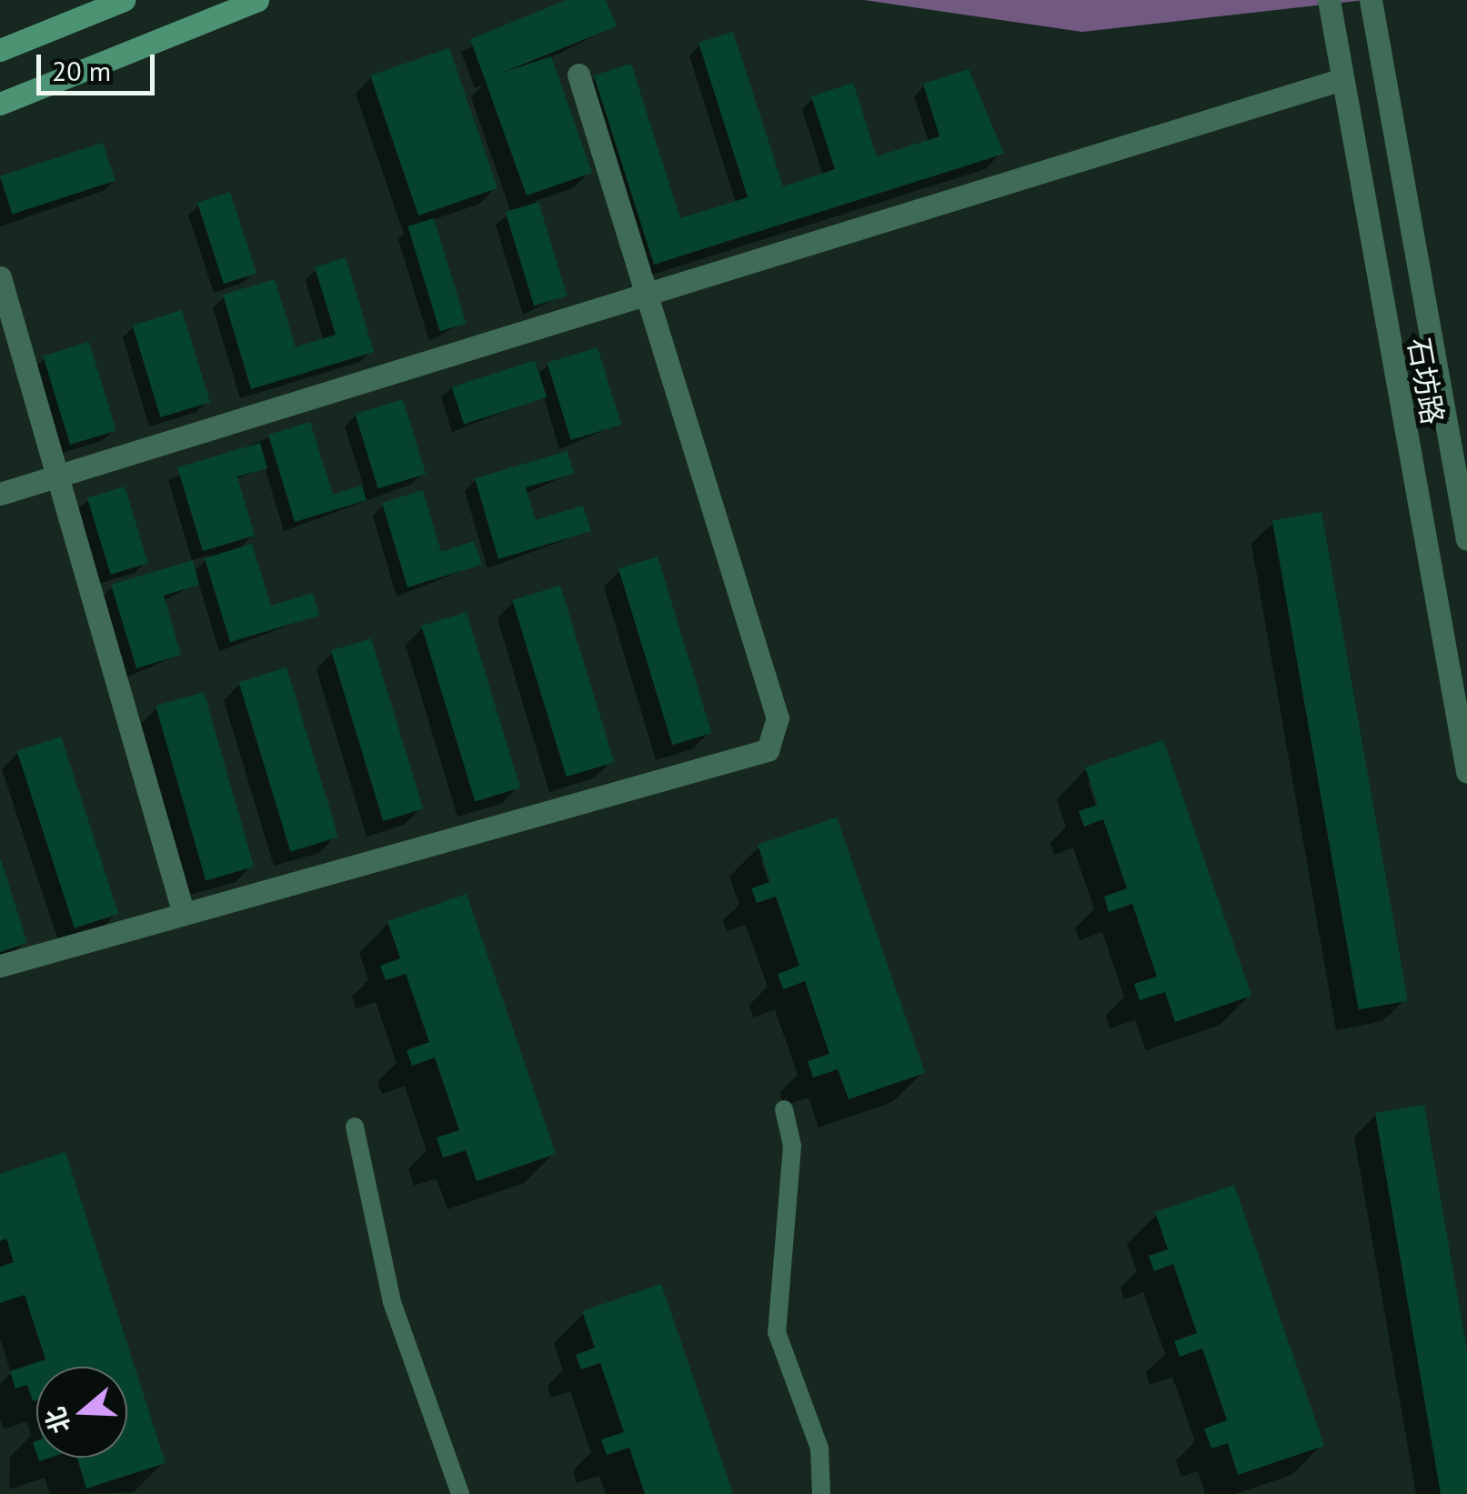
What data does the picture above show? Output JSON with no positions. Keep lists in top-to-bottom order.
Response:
{
  "streets": {
    "street": ["石坊路"]
  },
  "scale_bar": "20 m",
  "north": "left"
}
